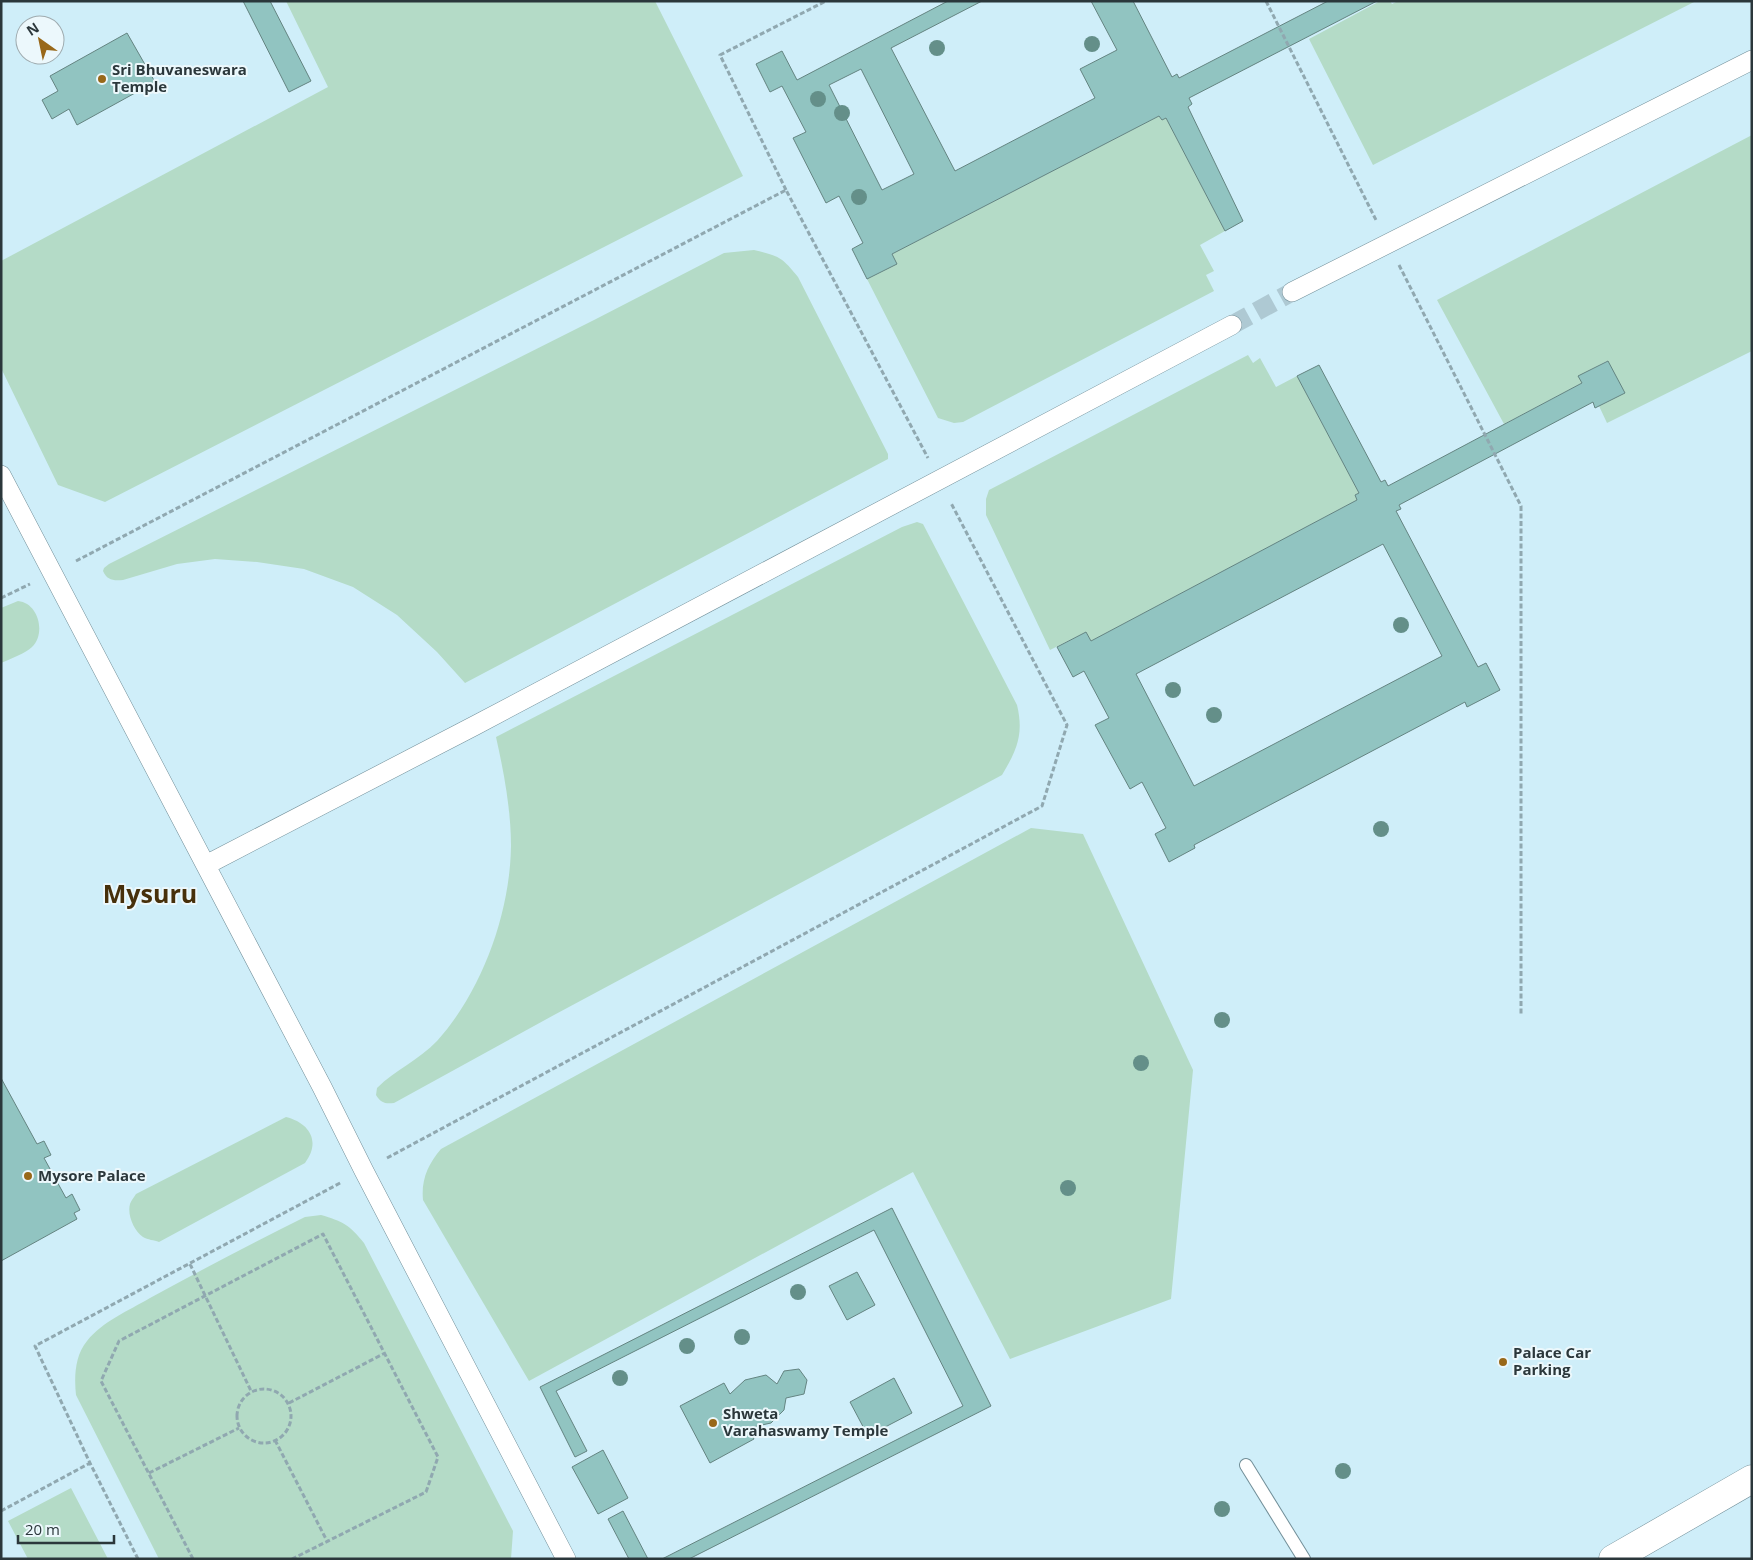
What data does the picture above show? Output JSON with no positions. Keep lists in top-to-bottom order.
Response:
{
  "districts": ["Mysuru"],
  "places": [
    "Sri Bhuvaneswara Temple",
    "Mysore Palace",
    "Palace Car Parking",
    "Shweta Varahaswamy Temple"
  ],
  "scale_bar": "20 m",
  "north": "top left"
}
